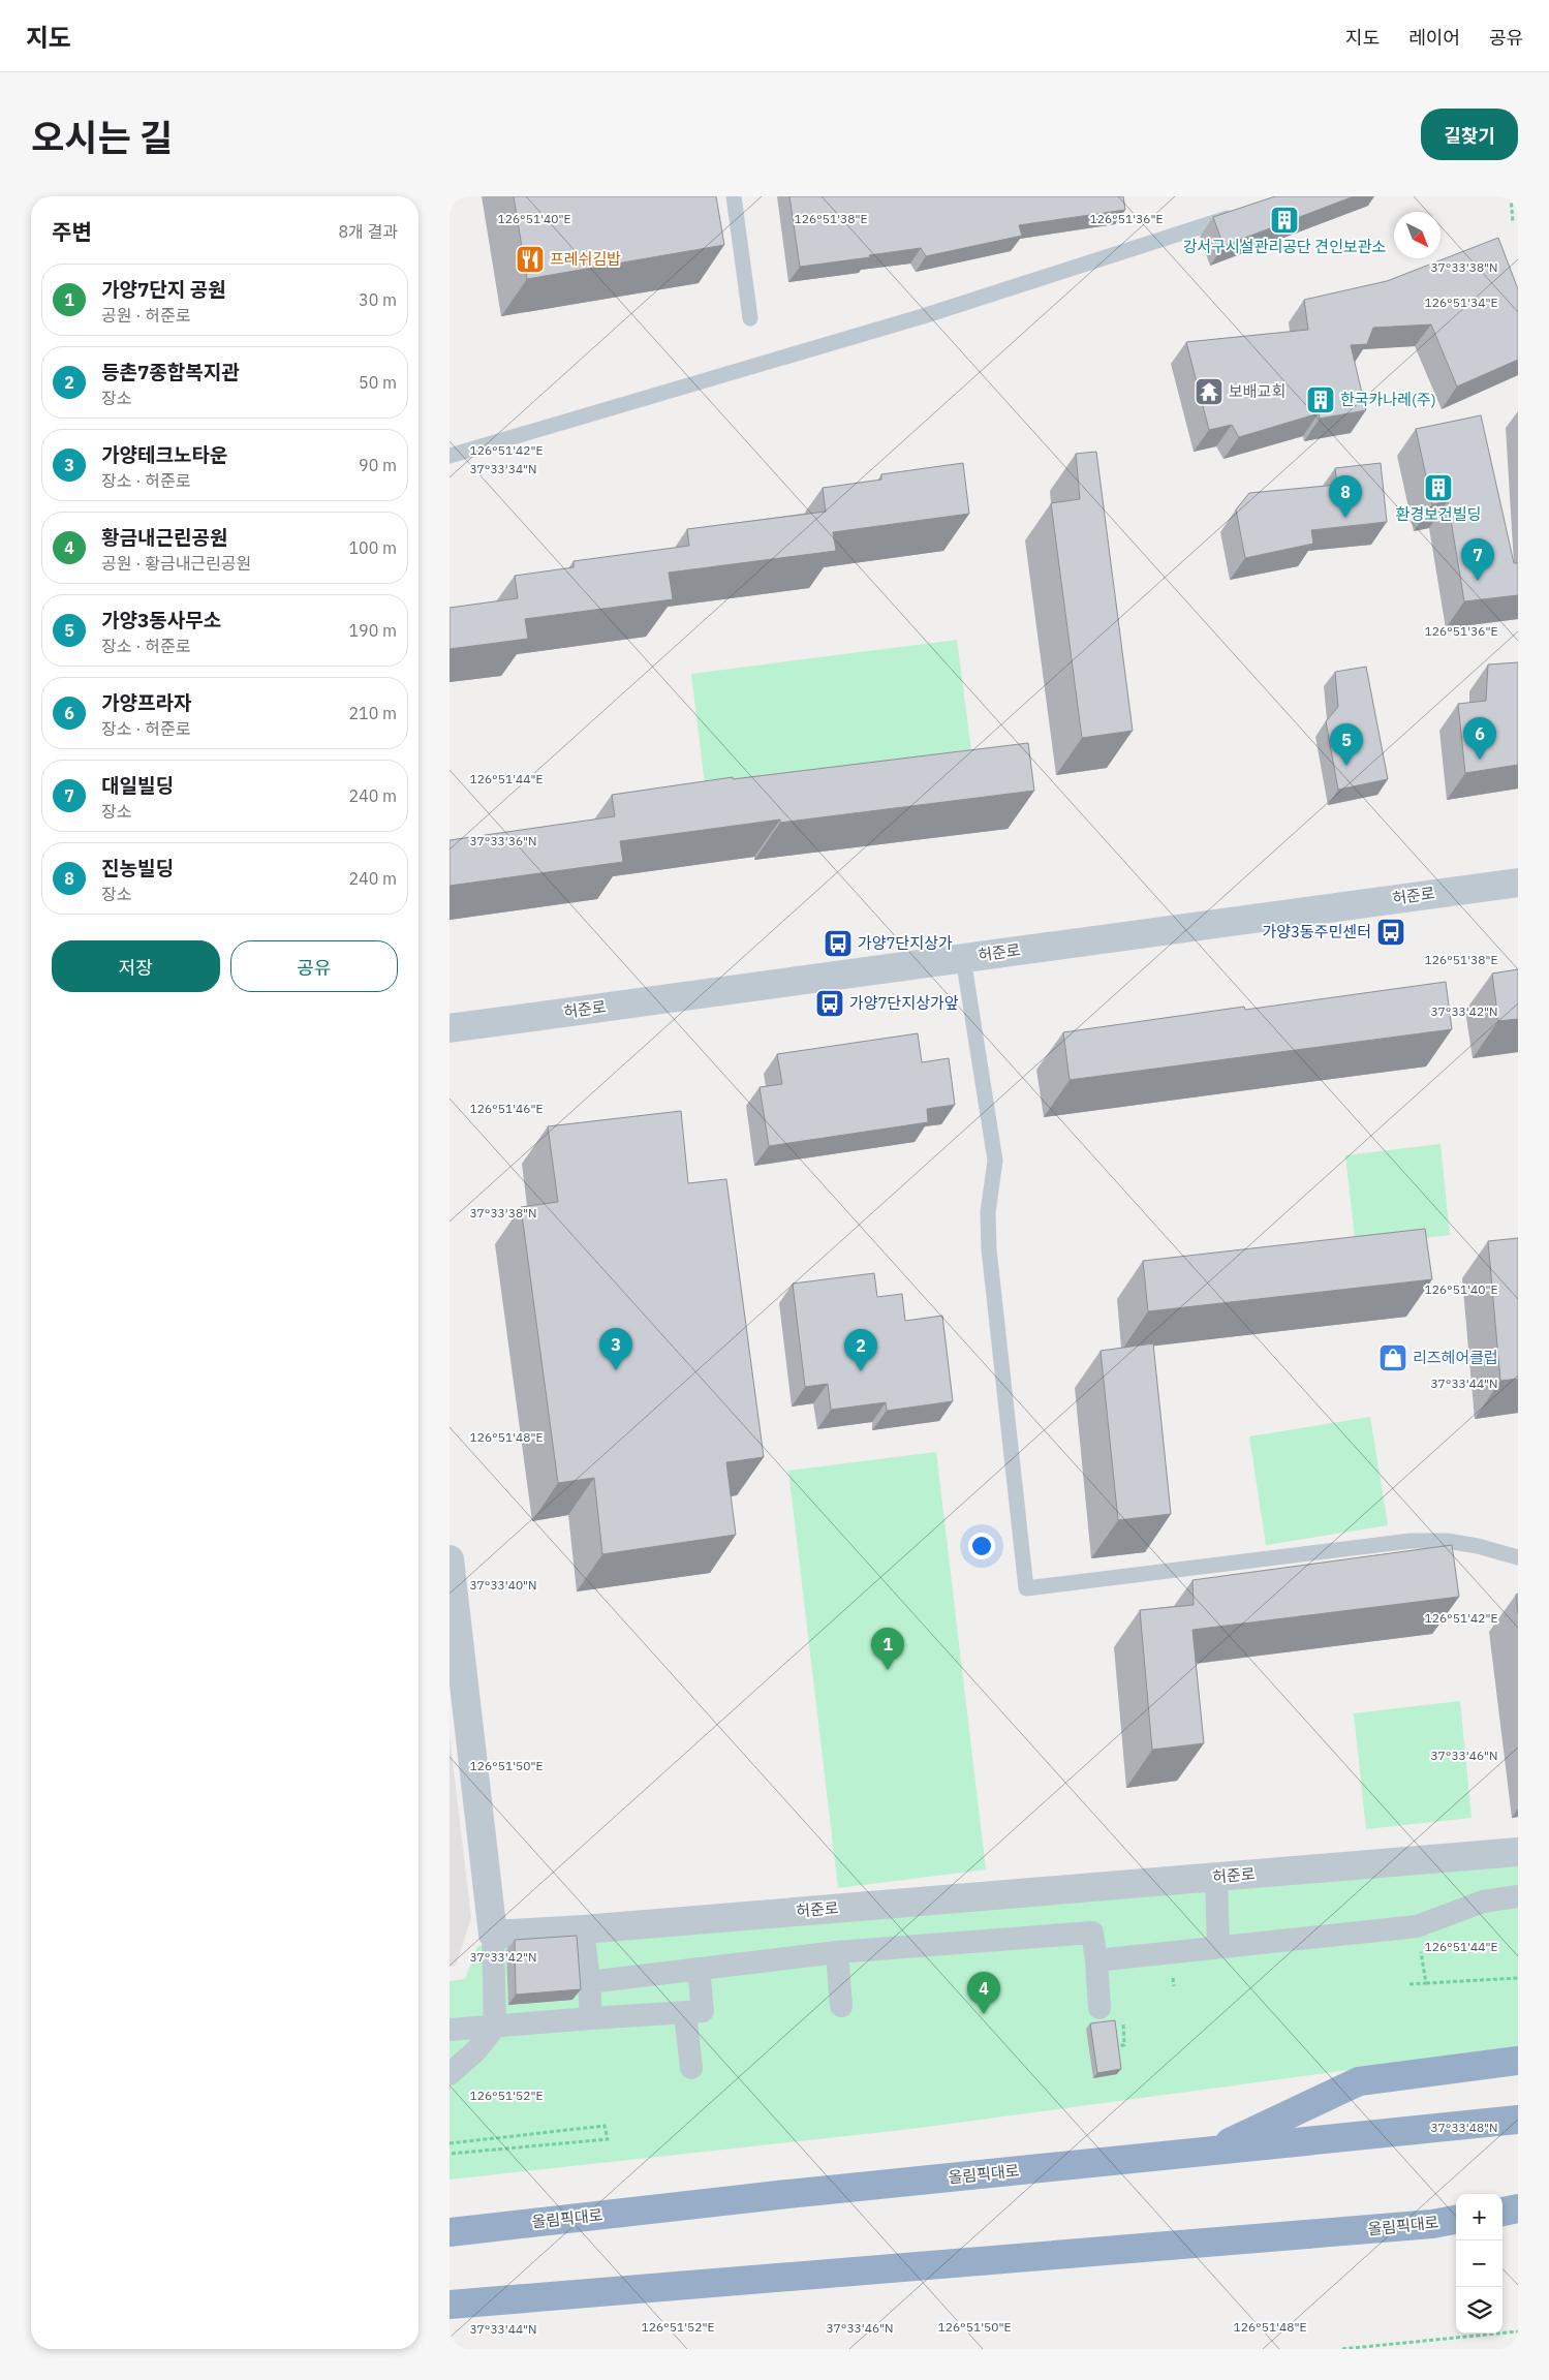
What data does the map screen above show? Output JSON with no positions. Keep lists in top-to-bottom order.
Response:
{
  "streets": {
    "highway": ["올림픽대로"],
    "street": ["허준로"]
  },
  "places": {
    "building": ["강서구시설관리공단 견인보관소", "한국카나레(주)", "환경보건빌딩"],
    "restaurant": ["프레쉬김밥"],
    "temple": ["보배교회"],
    "bus stop": ["가양3동주민센터", "가양7단지상가", "가양7단지상가앞"],
    "shop": ["리즈헤어클럽"]
  },
  "north": "bottom right",
  "page": {
    "header": "지도",
    "nav": ["지도", "레이어", "공유"],
    "title": "오시는 길",
    "buttons": [
      "길찾기",
      ["저장", "공유"]
    ],
    "heading": ["주변", "8개 결과"],
    "list": [
      {
        "mark": "1",
        "name": "가양7단지 공원",
        "note": "공원 · 허준로",
        "value": "30 m"
      },
      {
        "mark": "2",
        "name": "등촌7종합복지관",
        "note": "장소",
        "value": "50 m"
      },
      {
        "mark": "3",
        "name": "가양테크노타운",
        "note": "장소 · 허준로",
        "value": "90 m"
      },
      {
        "mark": "4",
        "name": "황금내근린공원",
        "note": "공원 · 황금내근린공원",
        "value": "100 m"
      },
      {
        "mark": "5",
        "name": "가양3동사무소",
        "note": "장소 · 허준로",
        "value": "190 m"
      },
      {
        "mark": "6",
        "name": "가양프라자",
        "note": "장소 · 허준로",
        "value": "210 m"
      },
      {
        "mark": "7",
        "name": "대일빌딩",
        "note": "장소",
        "value": "240 m"
      },
      {
        "mark": "8",
        "name": "진농빌딩",
        "note": "장소",
        "value": "240 m"
      }
    ],
    "pins": [
      "8",
      "7",
      "6",
      "5",
      "3",
      "2",
      "1",
      "4"
    ],
    "map_buttons": ["+", "−"]
  },
  "coordinates": [
    "126°51'40\"E",
    "126°51'38\"E",
    "126°51'36\"E",
    "37°33'38\"N",
    "126°51'34\"E",
    "126°51'42\"E",
    "37°33'34\"N",
    "126°51'44\"E",
    "37°33'36\"N",
    "37°33'42\"N",
    "126°51'46\"E",
    "37°33'44\"N",
    "126°51'48\"E",
    "37°33'40\"N",
    "37°33'46\"N",
    "126°51'50\"E",
    "126°51'52\"E",
    "37°33'48\"N"
  ]
}
